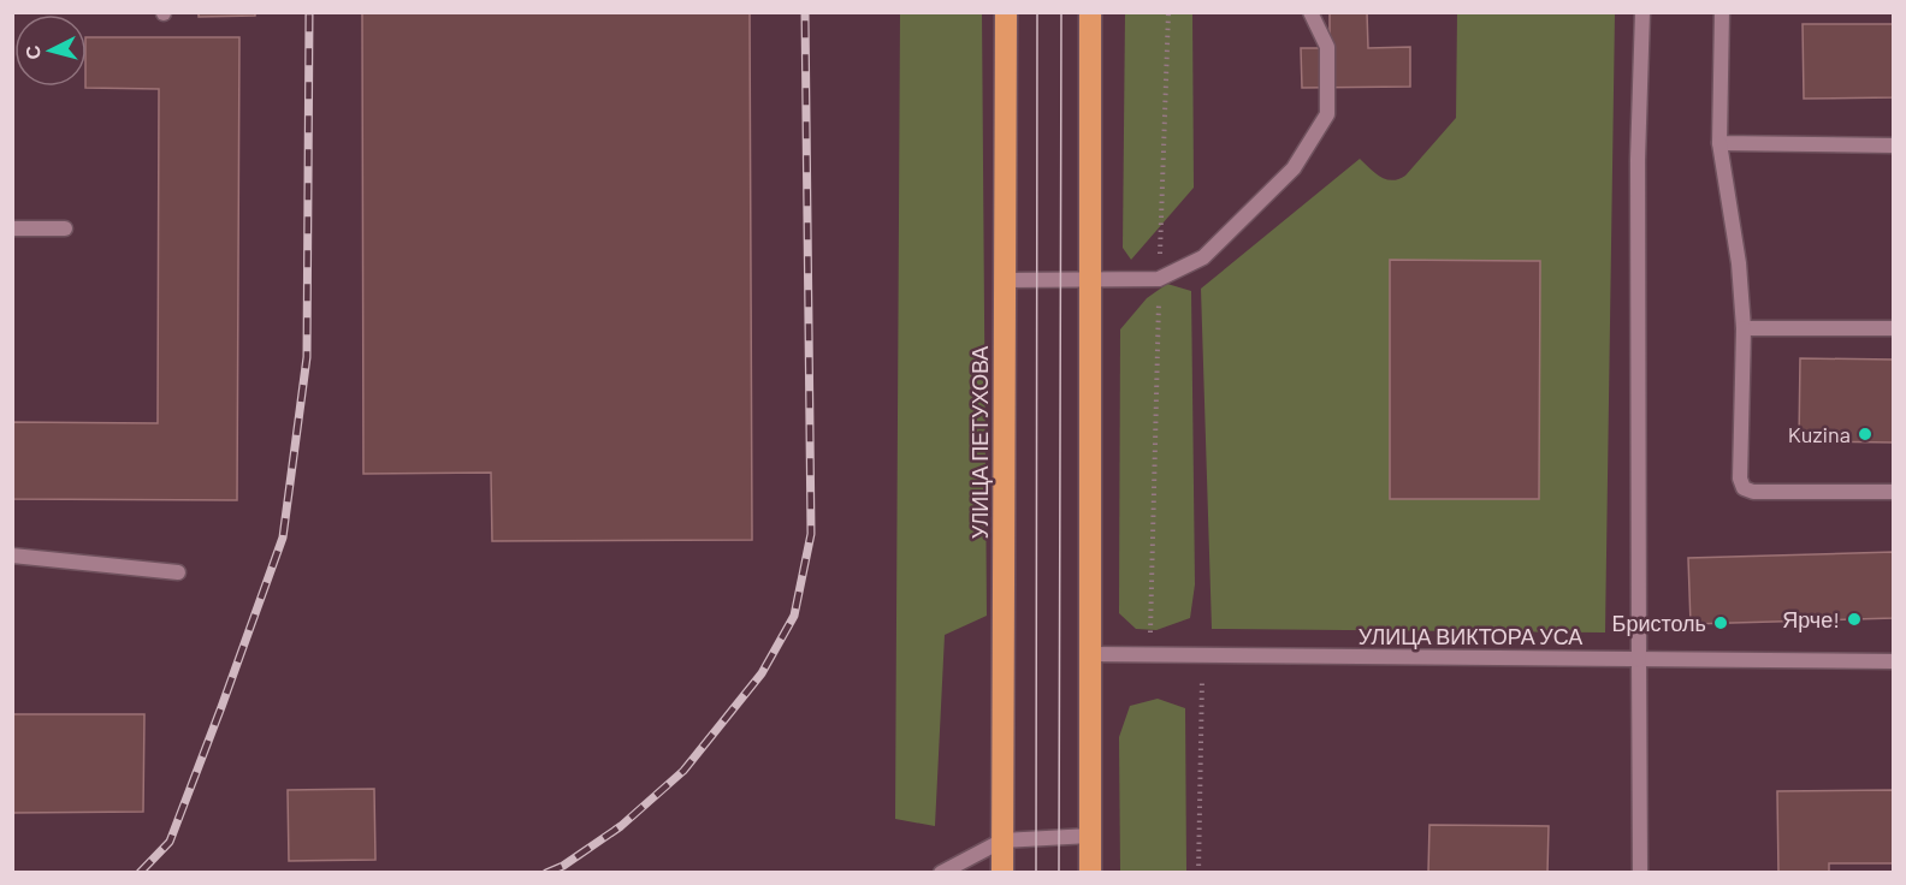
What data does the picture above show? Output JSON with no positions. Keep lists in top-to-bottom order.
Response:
{
  "streets": {
    "highway": ["УЛИЦА ПЕТУХОВА"],
    "street": ["УЛИЦА ВИКТОРА УСА"]
  },
  "places": ["Kuzina", "Ярче!", "Бристоль"],
  "north": "left"
}
